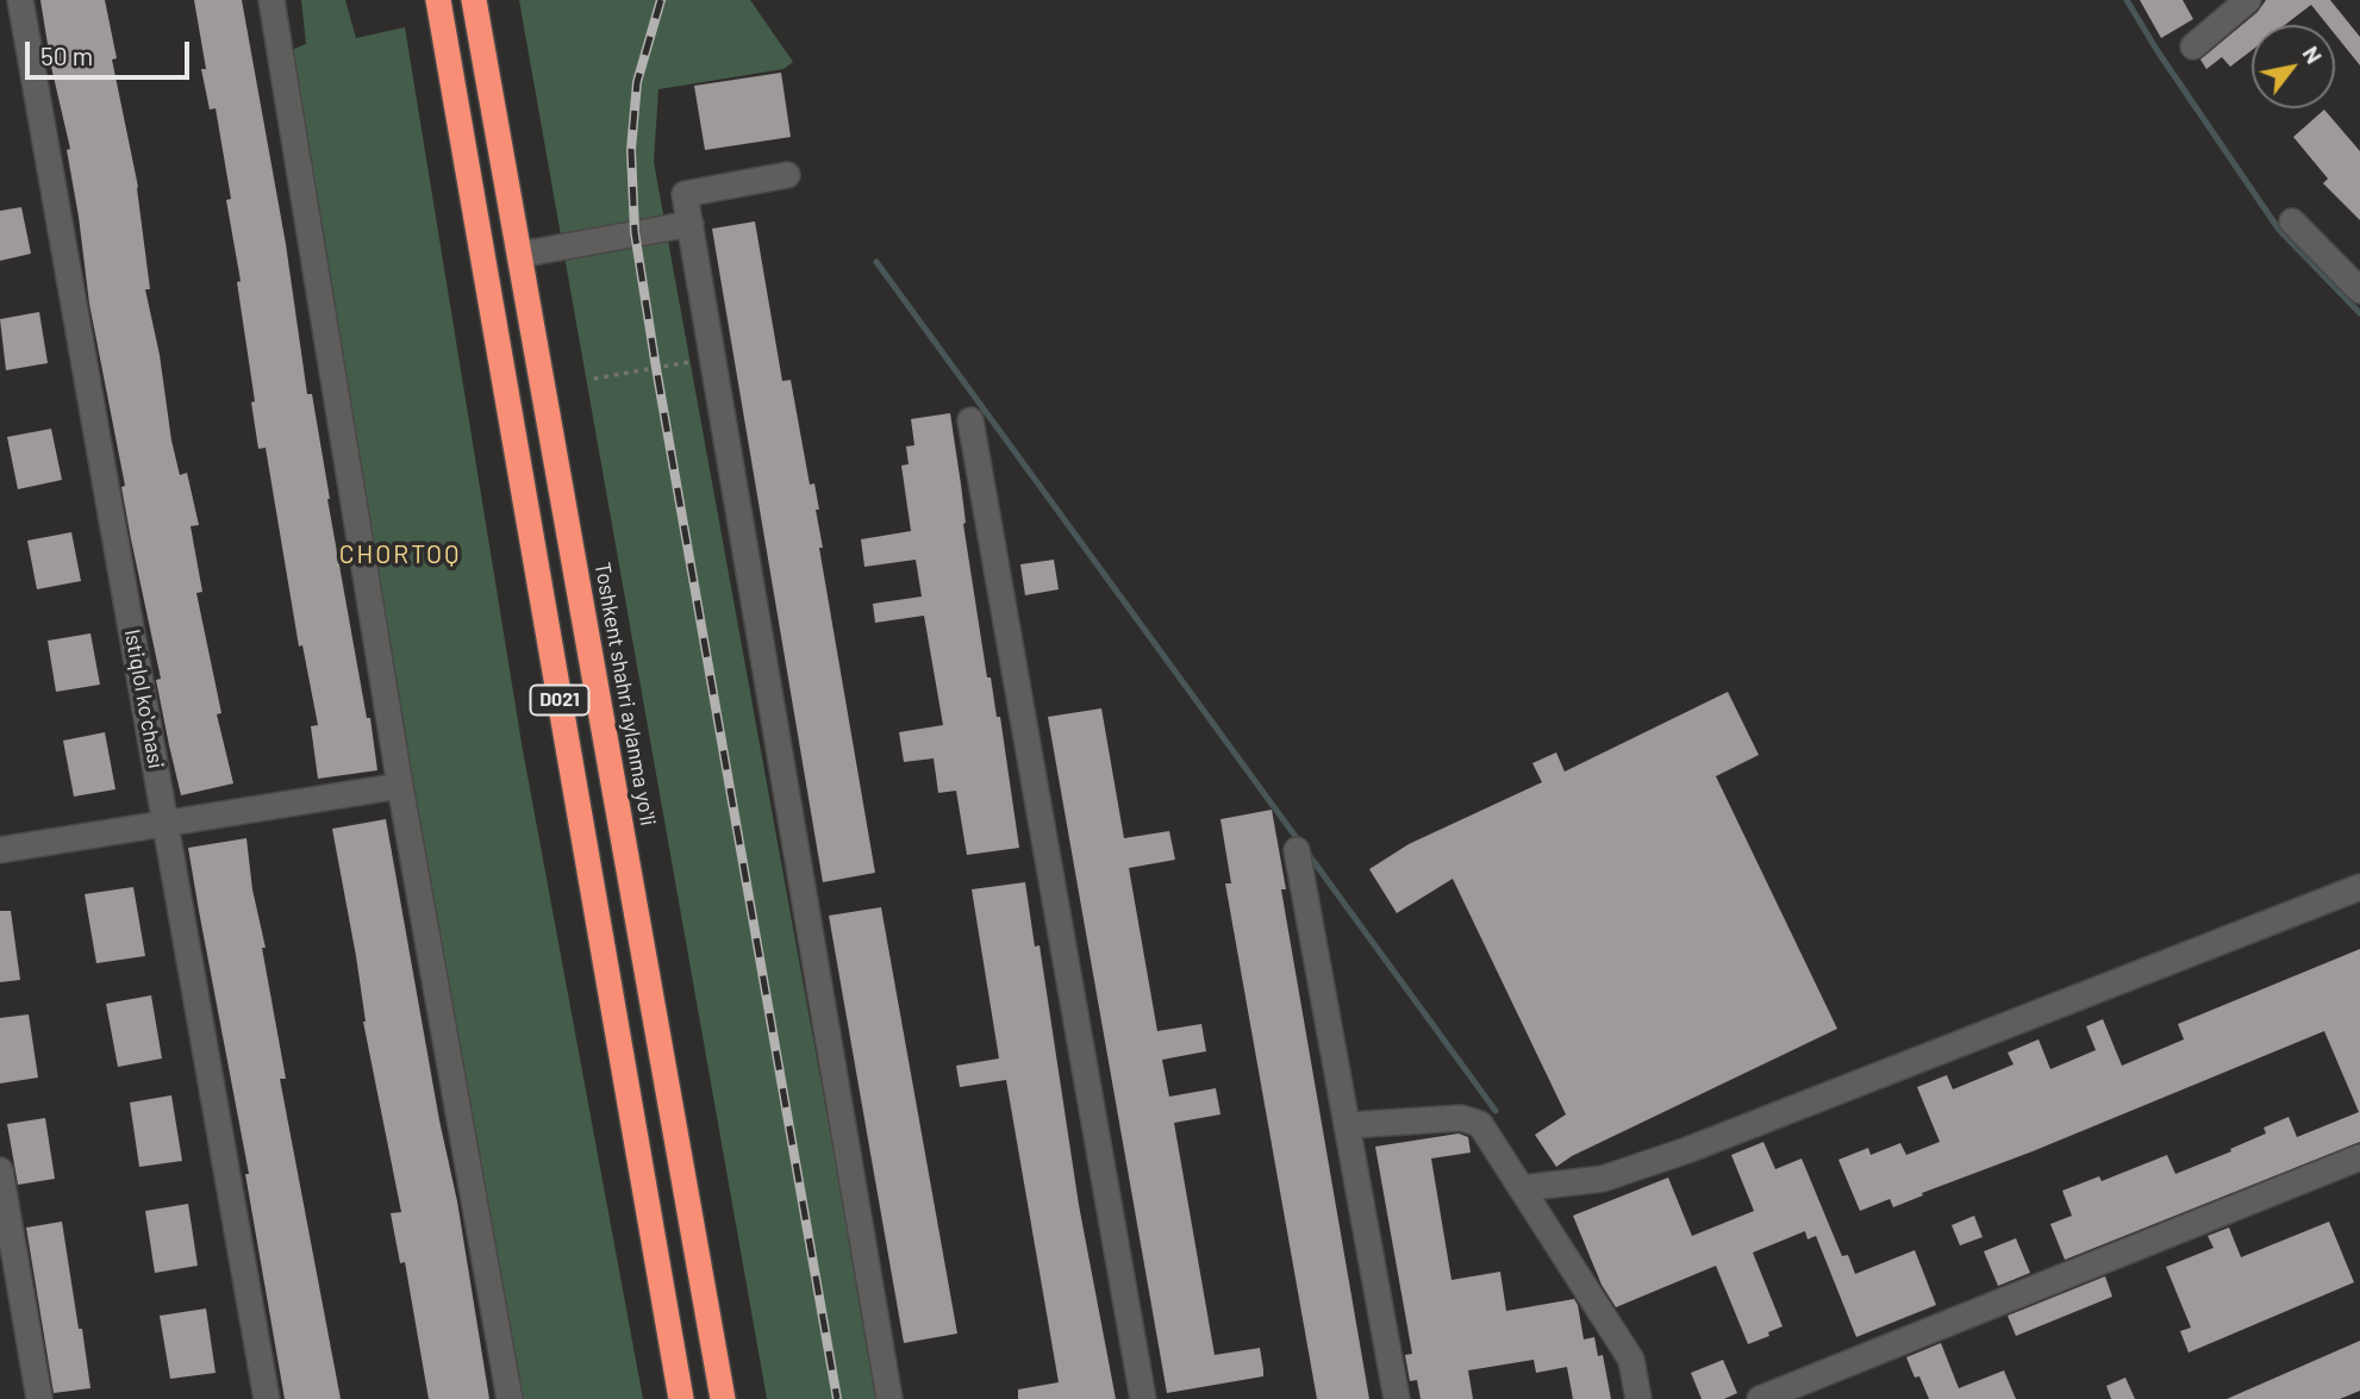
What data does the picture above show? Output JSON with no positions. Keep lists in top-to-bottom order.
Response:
{
  "streets": {
    "highway": ["Toshkent shahri aylanma yoʻli", "D021"],
    "street": ["Istiqlol koʻchasi"]
  },
  "districts": ["CHORTOQ"],
  "scale_bar": "50 m",
  "north": "top right"
}
